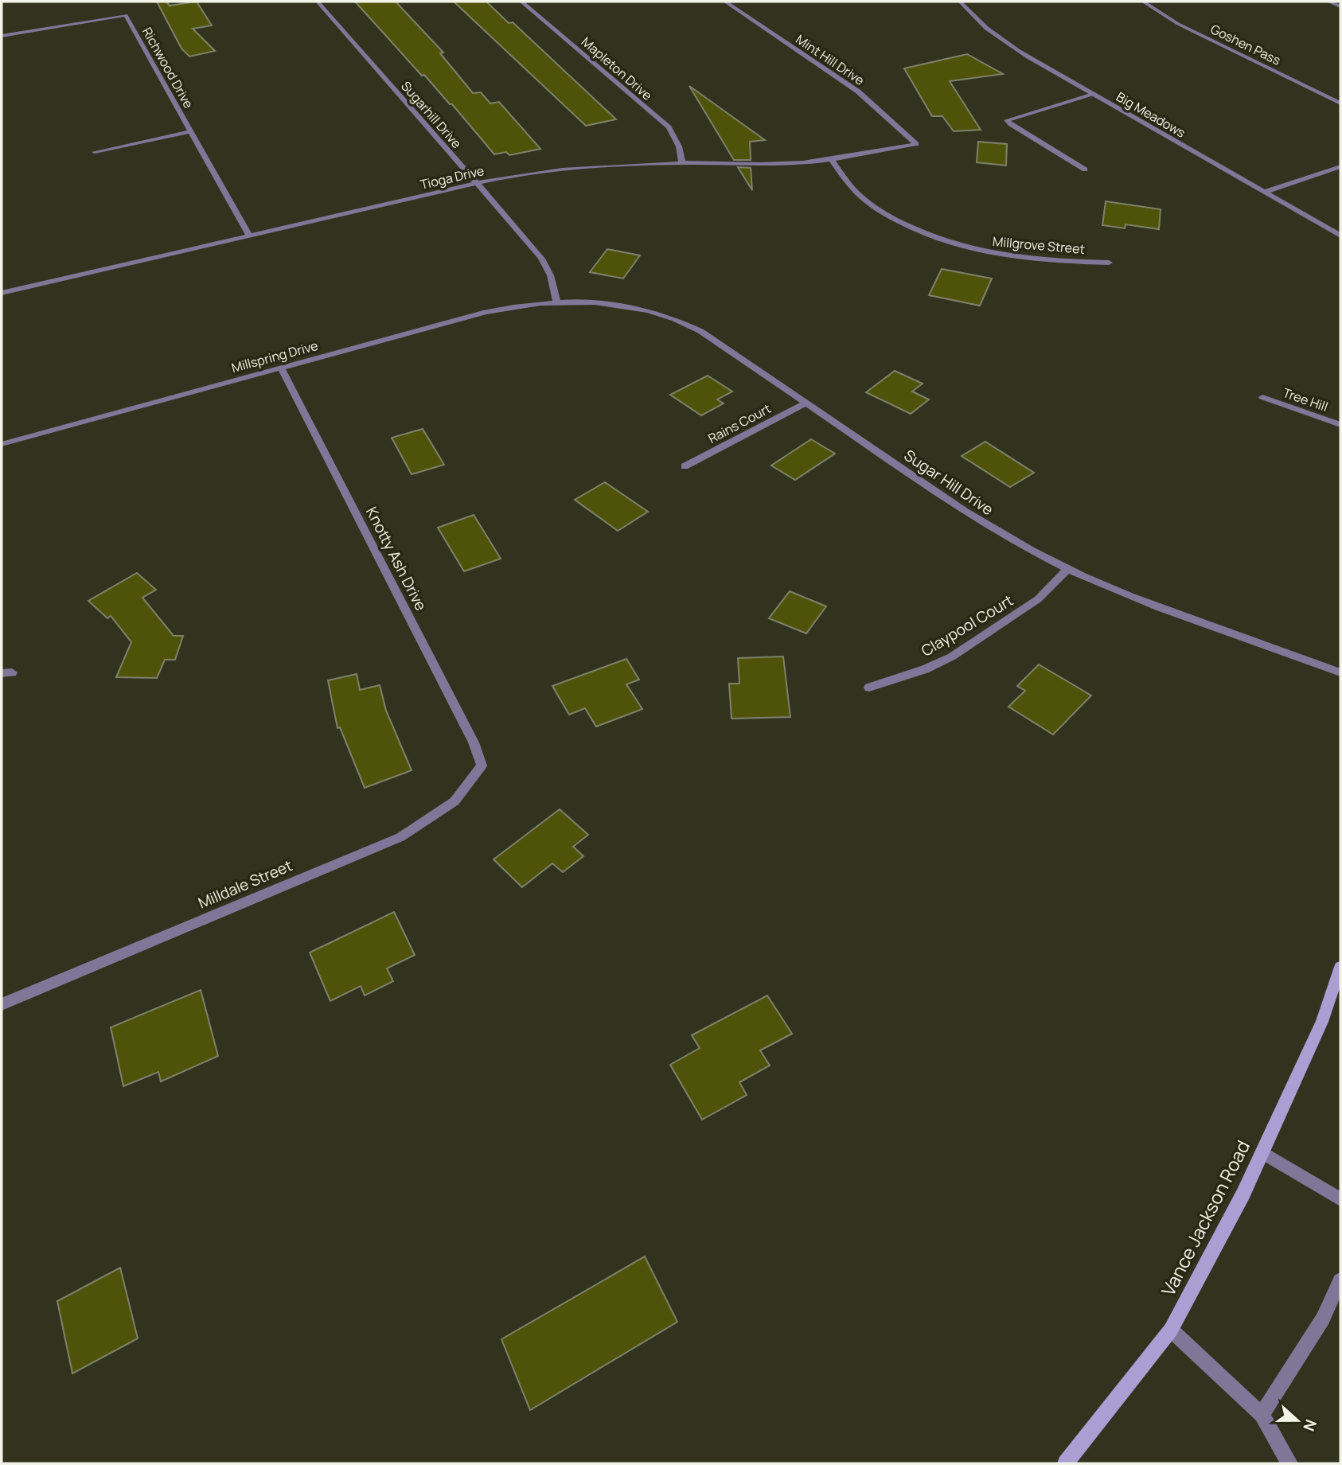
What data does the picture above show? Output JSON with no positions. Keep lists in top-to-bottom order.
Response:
{
  "streets": {
    "main road": ["Vance Jackson Road"],
    "street": [
      "Goshen Pass",
      "Mint Hill Drive",
      "Richwood Drive",
      "Mapleton Drive",
      "Sugarhill Drive",
      "Big Meadows",
      "Tioga Drive",
      "Millgrove Street",
      "Millspring Drive",
      "Tree Hill",
      "Rains Court",
      "Sugar Hill Drive",
      "Knotty Ash Drive",
      "Claypool Court",
      "Milldale Street"
    ]
  },
  "crossings": [
    ["Mint Hill Drive", "Tioga Drive"],
    ["Richwood Drive", "Tioga Drive"],
    ["Mapleton Drive", "Tioga Drive"],
    ["Sugarhill Drive", "Tioga Drive"],
    ["Sugarhill Drive", "Millspring Drive"],
    ["Sugarhill Drive", "Sugar Hill Drive"],
    ["Tioga Drive", "Millgrove Street"],
    ["Millspring Drive", "Sugar Hill Drive"],
    ["Millspring Drive", "Knotty Ash Drive"],
    ["Rains Court", "Sugar Hill Drive"],
    ["Sugar Hill Drive", "Claypool Court"],
    ["Knotty Ash Drive", "Milldale Street"]
  ],
  "north": "right"
}
